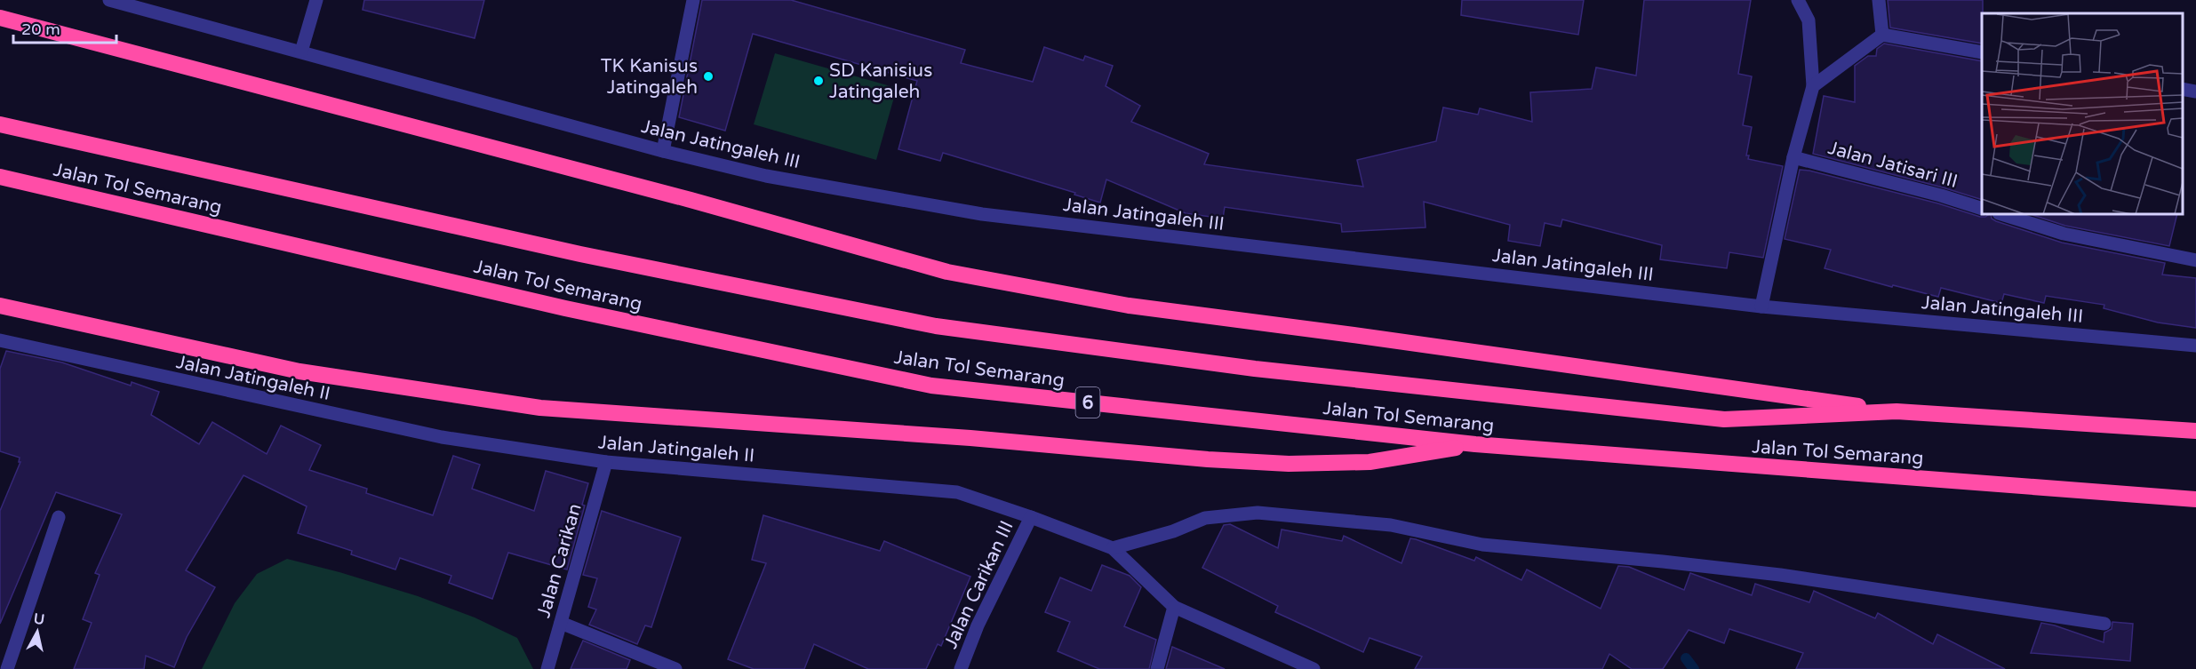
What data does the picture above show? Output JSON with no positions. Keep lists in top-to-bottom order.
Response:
{
  "streets": {
    "highway": ["Jalan Tol Semarang", "6"],
    "street": [
      "Jalan Jatingaleh III",
      "Jalan Jatisari III",
      "Jalan Jatingaleh II",
      "Jalan Carikan",
      "Jalan Carikan III"
    ]
  },
  "crossings": [
    ["Jalan Jatingaleh II", "Jalan Carikan"],
    ["Jalan Jatingaleh II", "Jalan Carikan III"]
  ],
  "places": ["TK Kanisus Jatingaleh", "SD Kanisius Jatingaleh"],
  "scale_bar": "20 m",
  "north": "top"
}
